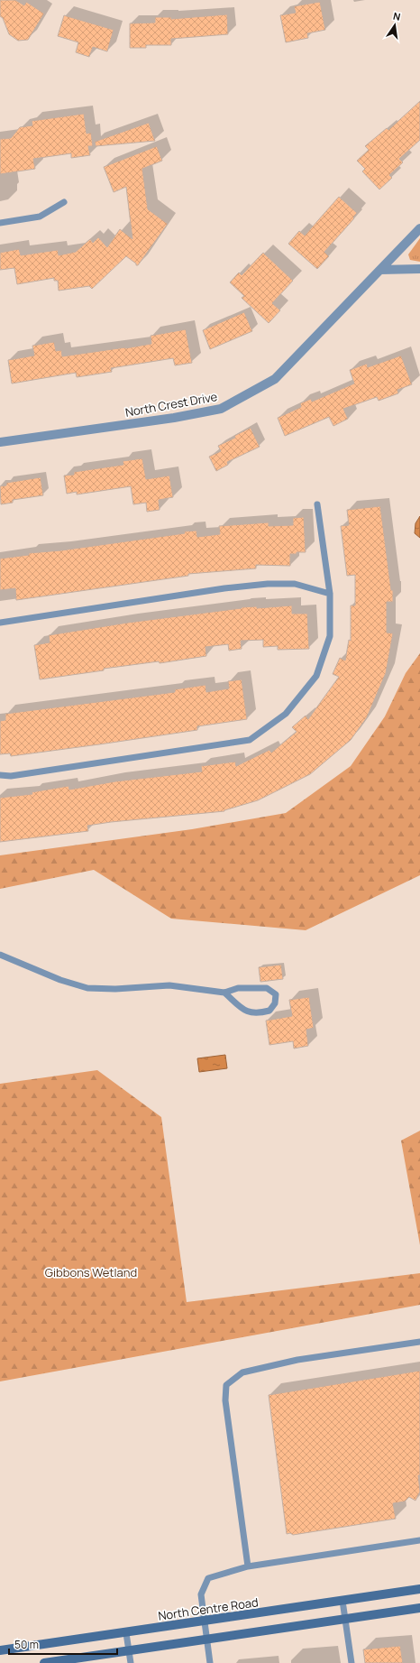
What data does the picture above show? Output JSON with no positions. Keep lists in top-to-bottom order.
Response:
{
  "streets": {
    "street": ["North Crest Drive", "North Centre Road"]
  },
  "parks": ["Gibbons Wetland"],
  "scale_bar": "50 m",
  "north": "top"
}
